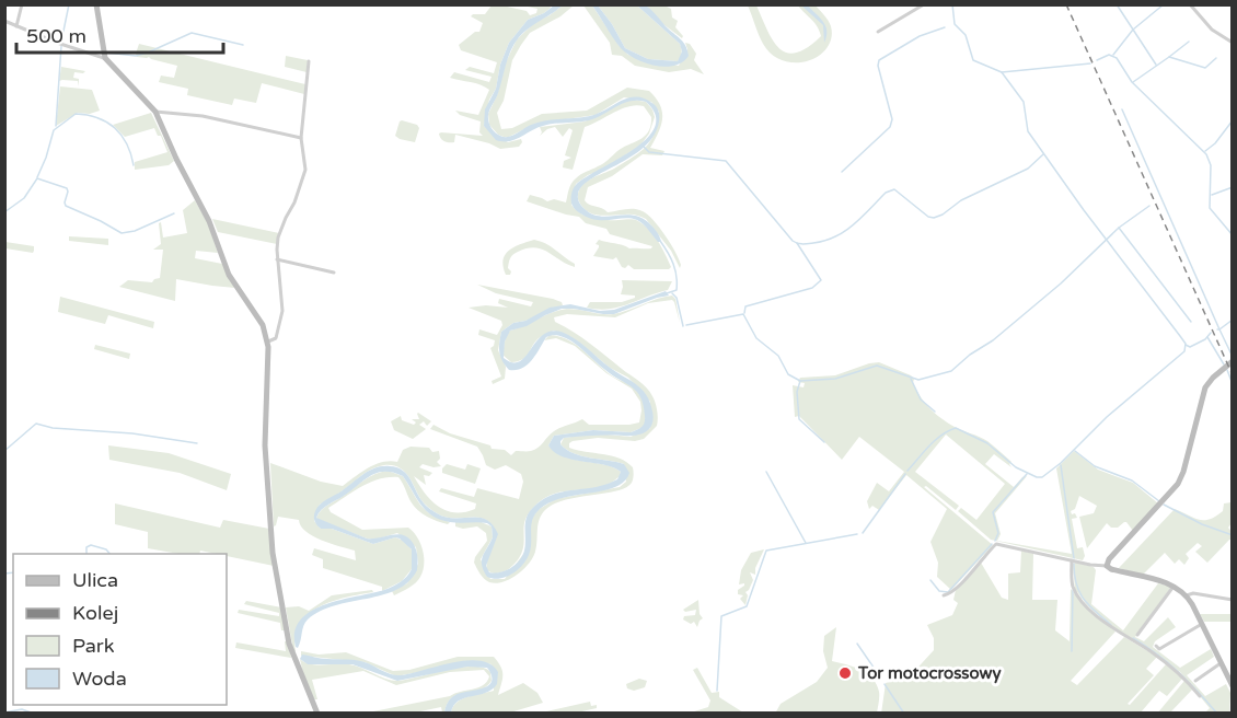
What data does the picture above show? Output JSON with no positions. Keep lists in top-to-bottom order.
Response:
{
  "places": ["Tor motocrossowy"],
  "legend": [
    "Ulica",
    "Kolej",
    "Park",
    "Woda"
  ],
  "scale_bar": "500 m"
}
